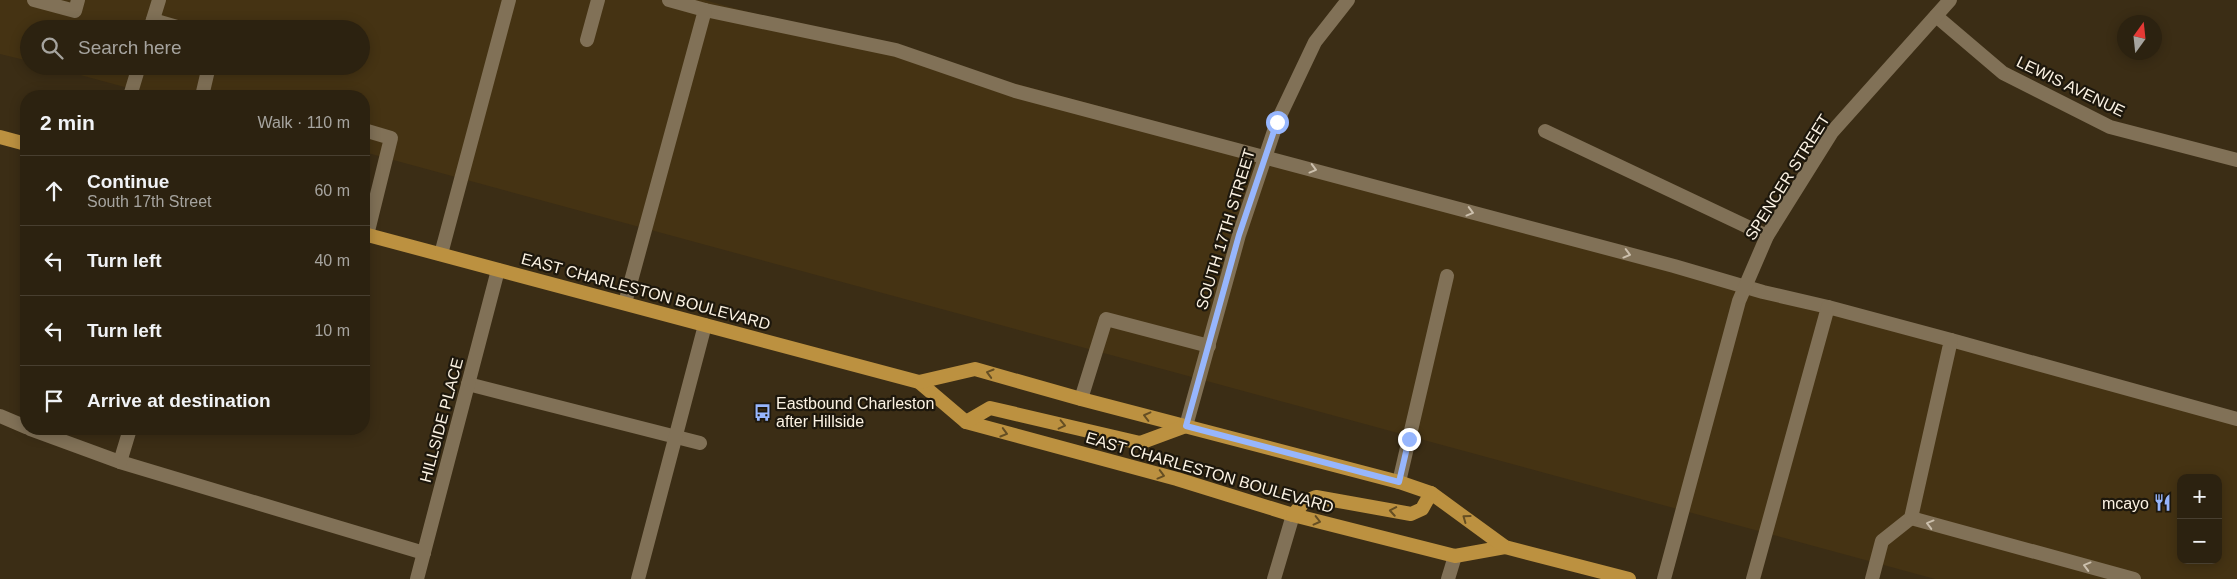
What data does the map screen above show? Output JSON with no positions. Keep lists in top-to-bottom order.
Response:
{
  "streets": {
    "main road": ["EAST CHARLESTON BOULEVARD"],
    "street": [
      "LEWIS AVENUE",
      "SPENCER STREET",
      "SOUTH 17TH STREET",
      "HILLSIDE PLACE"
    ]
  },
  "crossings": [
    ["LEWIS AVENUE", "SPENCER STREET"],
    ["SOUTH 17TH STREET", "EAST CHARLESTON BOULEVARD"],
    ["EAST CHARLESTON BOULEVARD", "HILLSIDE PLACE"]
  ],
  "places": {
    "bus stop": ["Eastbound Charleston after Hillside"],
    "restaurant": ["mcayo"]
  },
  "north": "top",
  "page": {
    "search": "Search here",
    "heading": ["2 min", "Walk · 110 m"],
    "list": [
      ["Continue", "South 17th Street", "60 m"],
      ["Turn left", "40 m"],
      ["Turn left", "10 m"],
      "Arrive at destination"
    ],
    "map_buttons": ["+", "−"]
  }
}
